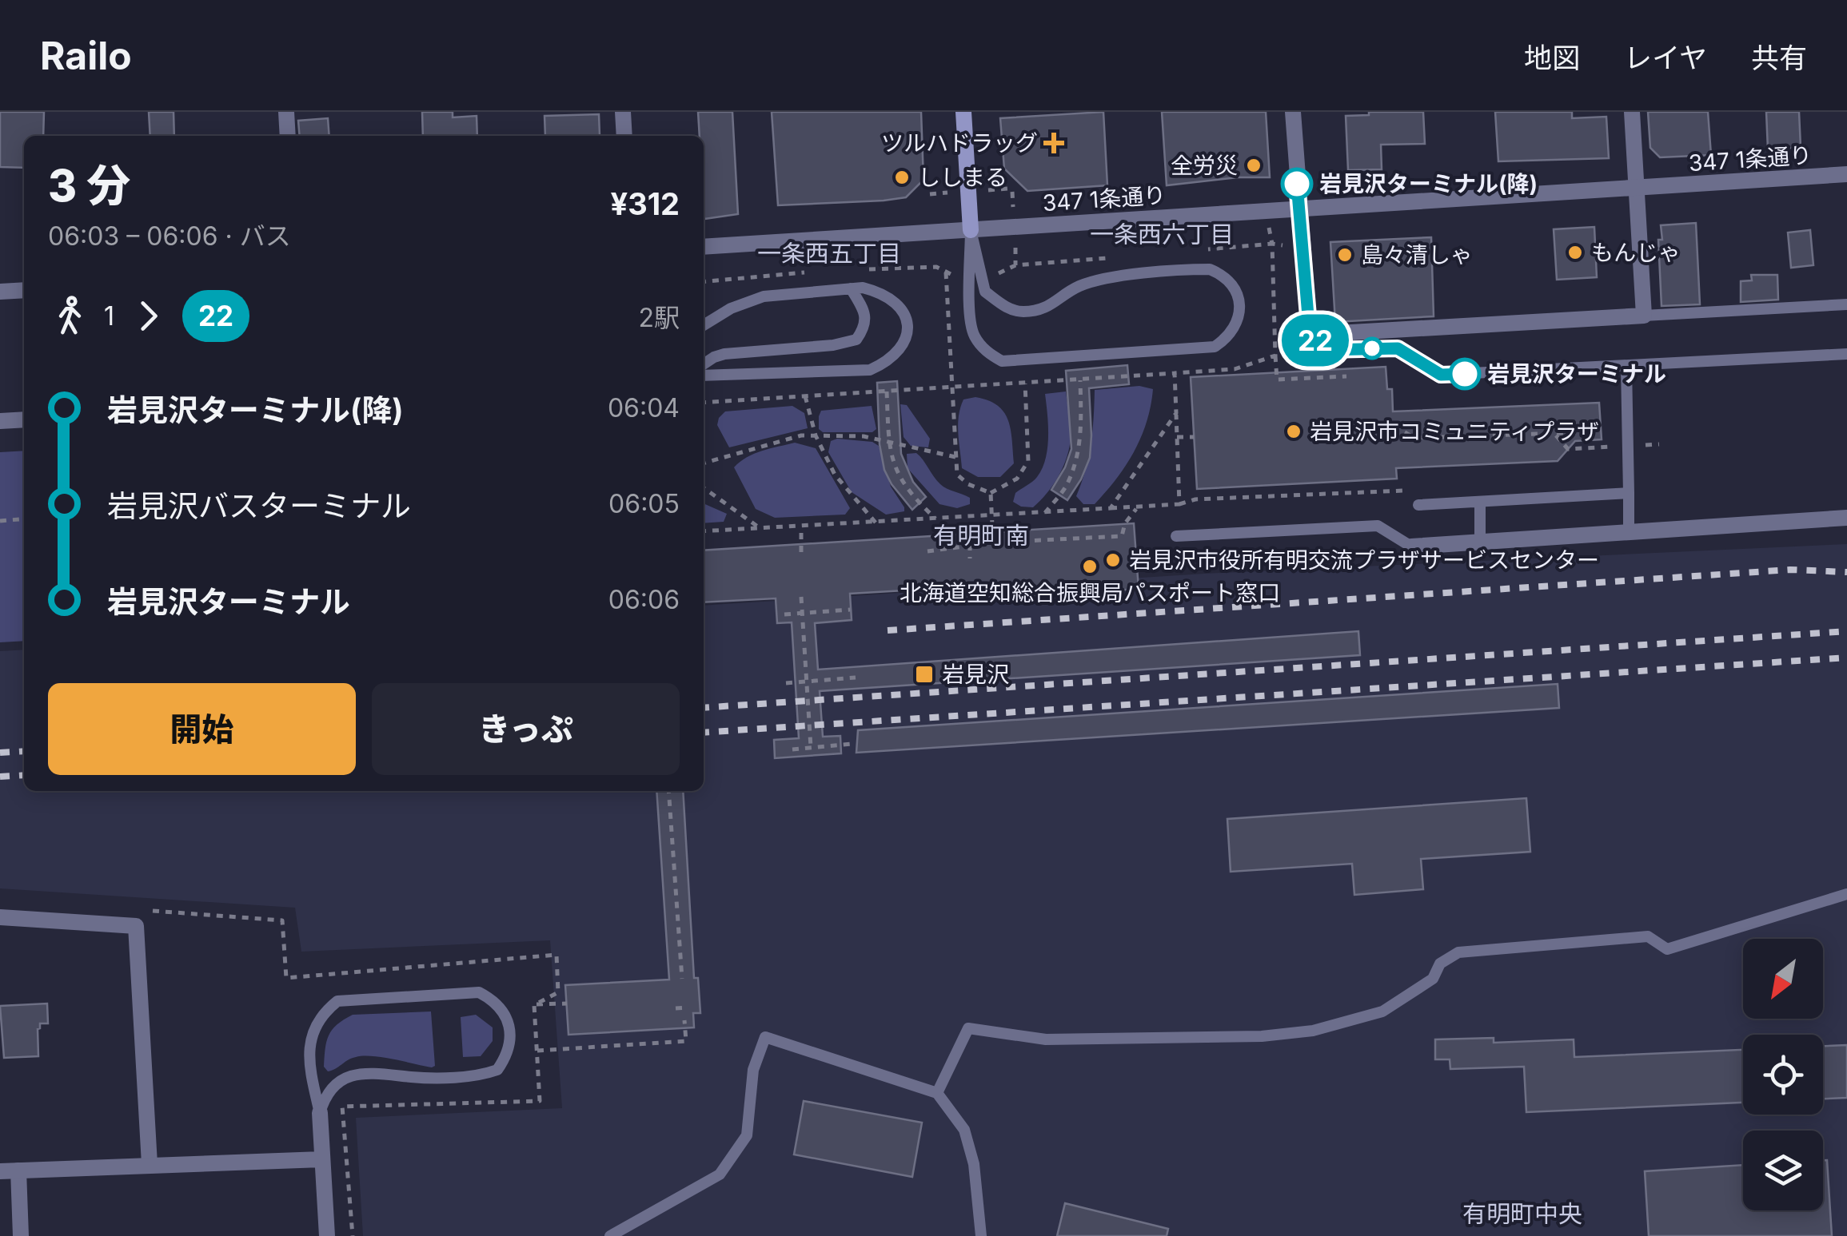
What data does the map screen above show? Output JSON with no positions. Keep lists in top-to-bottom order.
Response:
{
  "streets": {
    "street": ["347 1条通り"]
  },
  "districts": [
    "一条西六丁目",
    "一条西五丁目",
    "有明町南",
    "有明町中央"
  ],
  "places": {
    "health": ["ツルハドラッグ"],
    "other": [
      "全労災",
      "ししまる",
      "岩見沢ターミナル(降)",
      "もんじゃ",
      "島々清しゃ",
      "岩見沢ターミナル",
      "岩見沢市コミュニティプラザ",
      "岩見沢市役所有明交流プラザサービスセンター",
      "北海道空知総合振興局パスポート窓口"
    ],
    "transit": ["岩見沢"]
  },
  "lines": ["bus line 22"],
  "north": "bottom left",
  "page": {
    "header": "Railo",
    "nav": ["地図", "レイヤ", "共有"],
    "on_map": "22",
    "heading": ["3 分", "06:03 – 06:06 · バス", "¥312"],
    "legs": ["1", "22", "2駅"],
    "list": [
      {
        "name": "岩見沢ターミナル(降)",
        "value": "06:04"
      },
      {
        "name": "岩見沢バスターミナル",
        "value": "06:05"
      },
      {
        "name": "岩見沢ターミナル",
        "value": "06:06"
      }
    ],
    "buttons": ["開始", "きっぷ"]
  }
}
